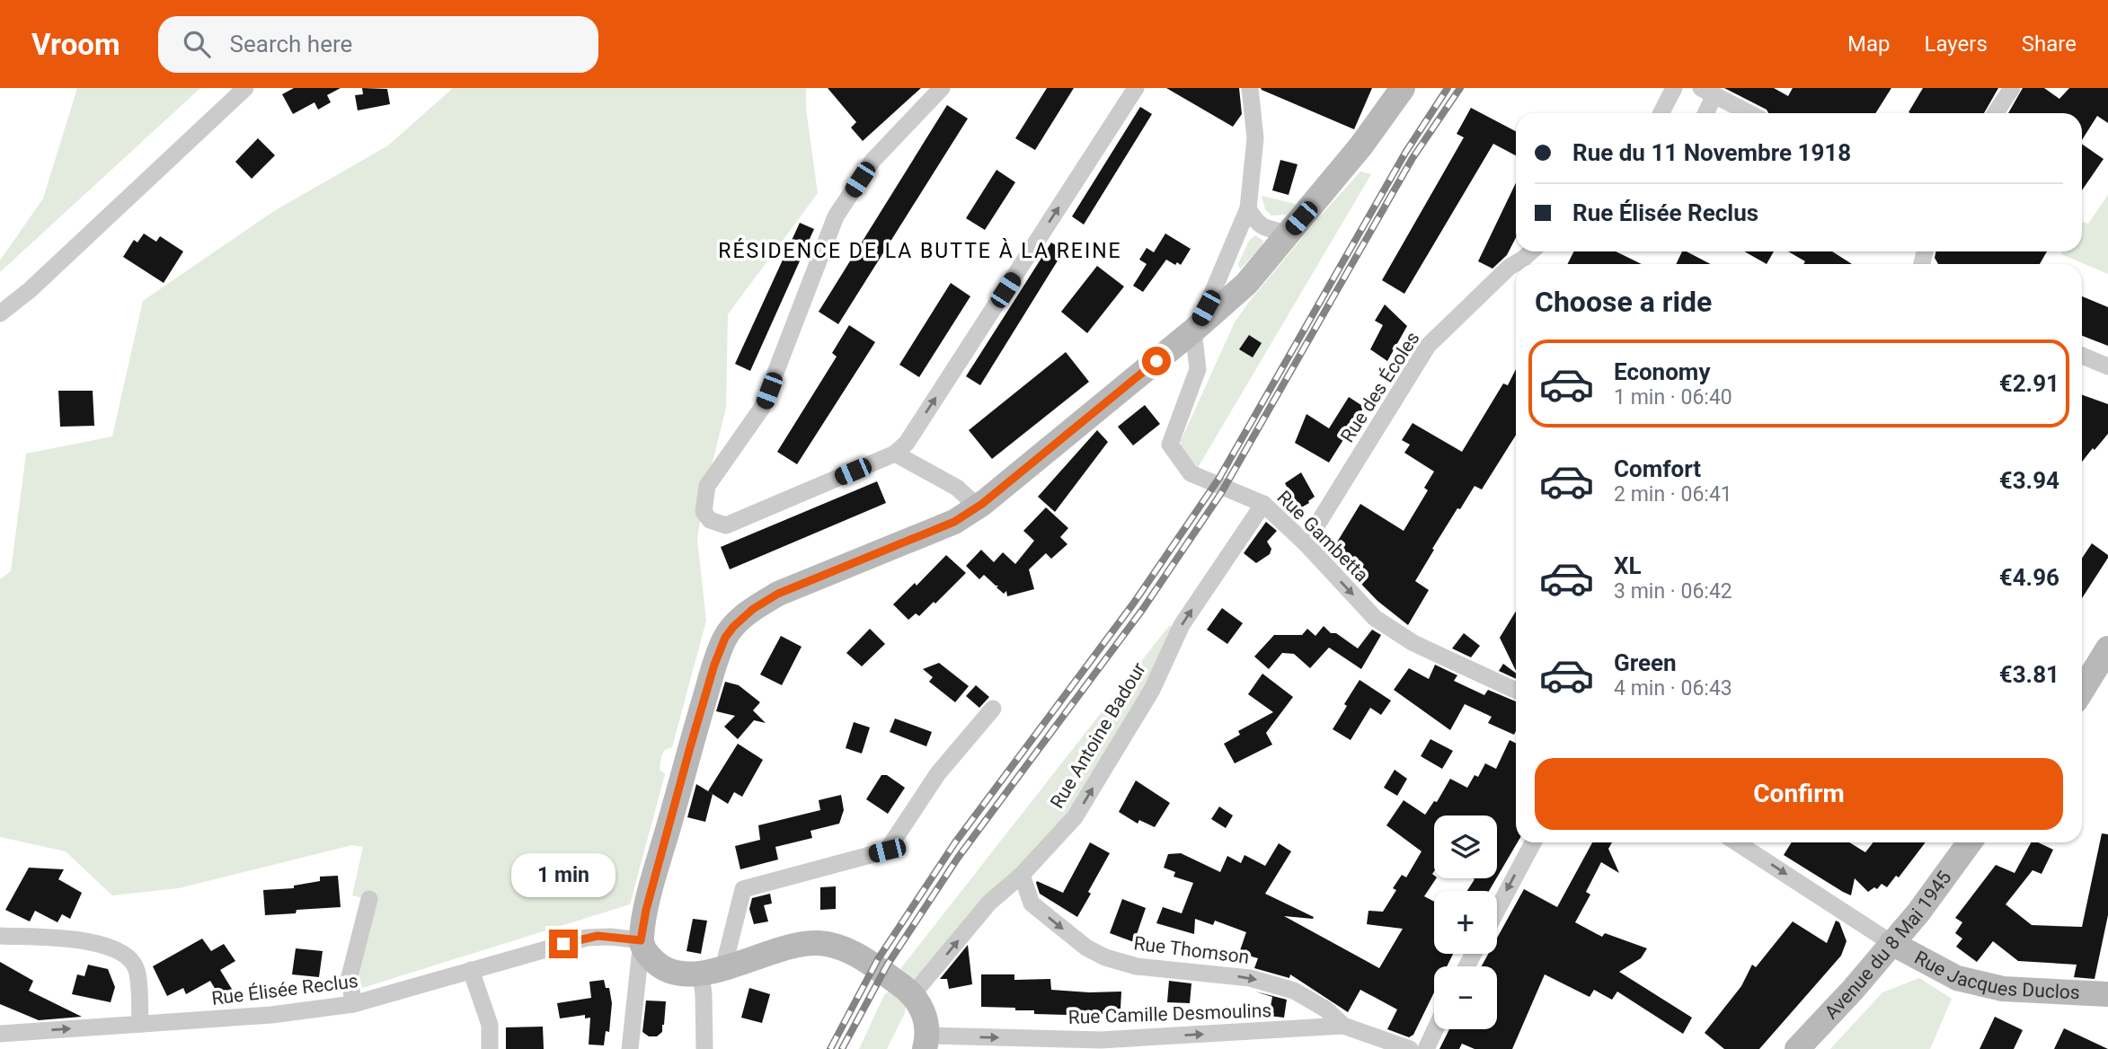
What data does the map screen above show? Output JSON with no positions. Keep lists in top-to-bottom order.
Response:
{
  "streets": {
    "street": [
      "Rue des Écoles",
      "Rue Gambetta",
      "Rue Antoine Badour",
      "Avenue du 8 Mai 1945",
      "Rue Thomson",
      "Rue Jacques Duclos",
      "Rue Élisée Reclus",
      "Rue Camille Desmoulins"
    ]
  },
  "crossings": [
    ["Rue des Écoles", "Rue Gambetta"],
    ["Rue Gambetta", "Rue Antoine Badour"],
    ["Rue Antoine Badour", "Rue Thomson"],
    ["Avenue du 8 Mai 1945", "Rue Jacques Duclos"],
    ["Rue Thomson", "Rue Camille Desmoulins"]
  ],
  "one_way": ["Rue Gambetta", "Rue Thomson", "Rue Camille Desmoulins"],
  "districts": ["RÉSIDENCE DE LA BUTTE À LA REINE"],
  "page": {
    "header": "Vroom",
    "search": "Search here",
    "nav": ["Map", "Layers", "Share"],
    "banner": ["Rue du 11 Novembre 1918", "Rue Élisée Reclus"],
    "heading": "Choose a ride",
    "list": [
      {
        "name": "Economy",
        "note": "1 min · 06:40",
        "value": "€2.91"
      },
      {
        "name": "Comfort",
        "note": "2 min · 06:41",
        "value": "€3.94"
      },
      {
        "name": "XL",
        "note": "3 min · 06:42",
        "value": "€4.96"
      },
      {
        "name": "Green",
        "note": "4 min · 06:43",
        "value": "€3.81"
      }
    ],
    "buttons": "Confirm",
    "map_buttons": ["+", "−"],
    "bubble": "1 min"
  }
}
